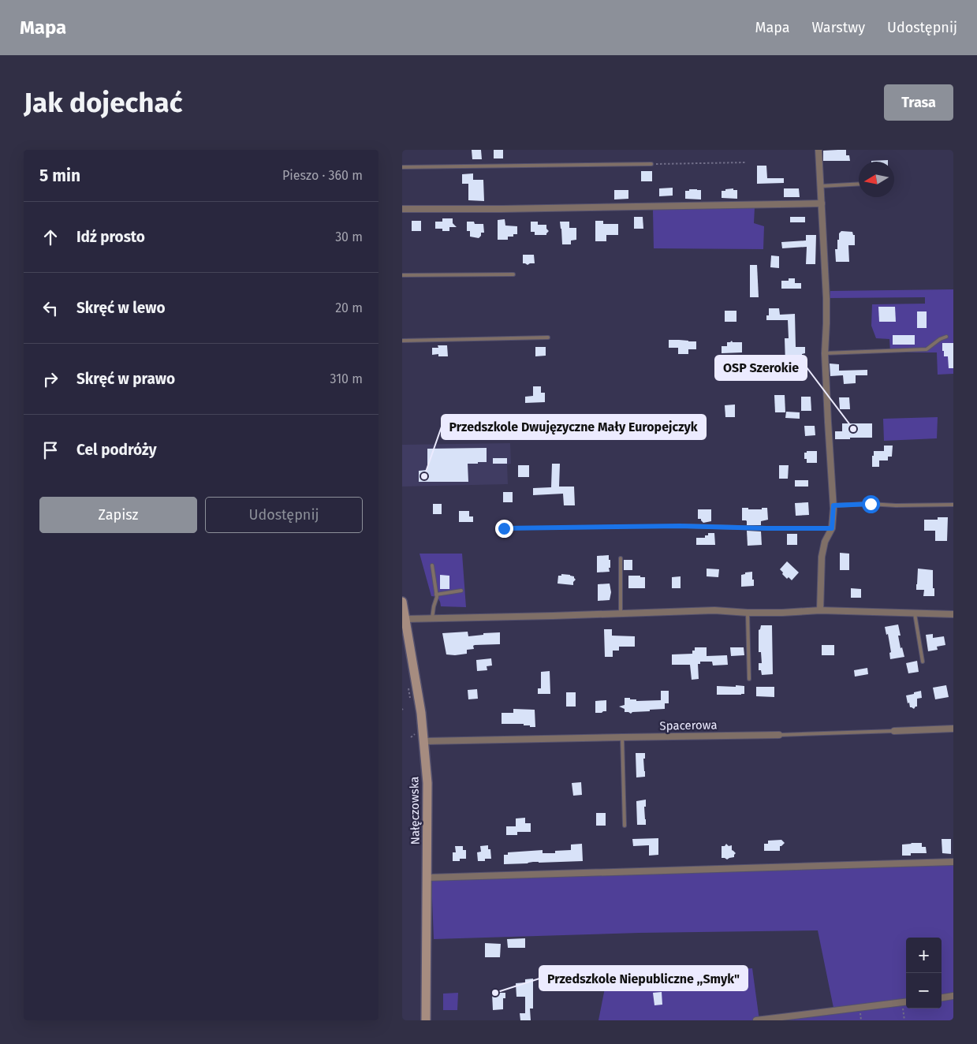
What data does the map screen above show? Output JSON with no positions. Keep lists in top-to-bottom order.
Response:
{
  "streets": {
    "main road": ["Nałęczowska"],
    "street": ["Spacerowa"]
  },
  "crossings": [
    ["Spacerowa", "Nałęczowska"]
  ],
  "places": ["OSP Szerokie", "Przedszkole Dwujęzyczne Mały Europejczyk", "Przedszkole Niepubliczne ,,Smyk\""],
  "north": "left",
  "page": {
    "header": "Mapa",
    "nav": ["Mapa", "Warstwy", "Udostępnij"],
    "buttons": [
      "Trasa",
      ["Zapisz", "Udostępnij"]
    ],
    "title": "Jak dojechać",
    "heading": ["5 min", "Pieszo · 360 m"],
    "list": [
      ["Idź prosto", "30 m"],
      ["Skręć w lewo", "20 m"],
      ["Skręć w prawo", "310 m"],
      "Cel podróży"
    ],
    "map_buttons": ["+", "−"]
  }
}
